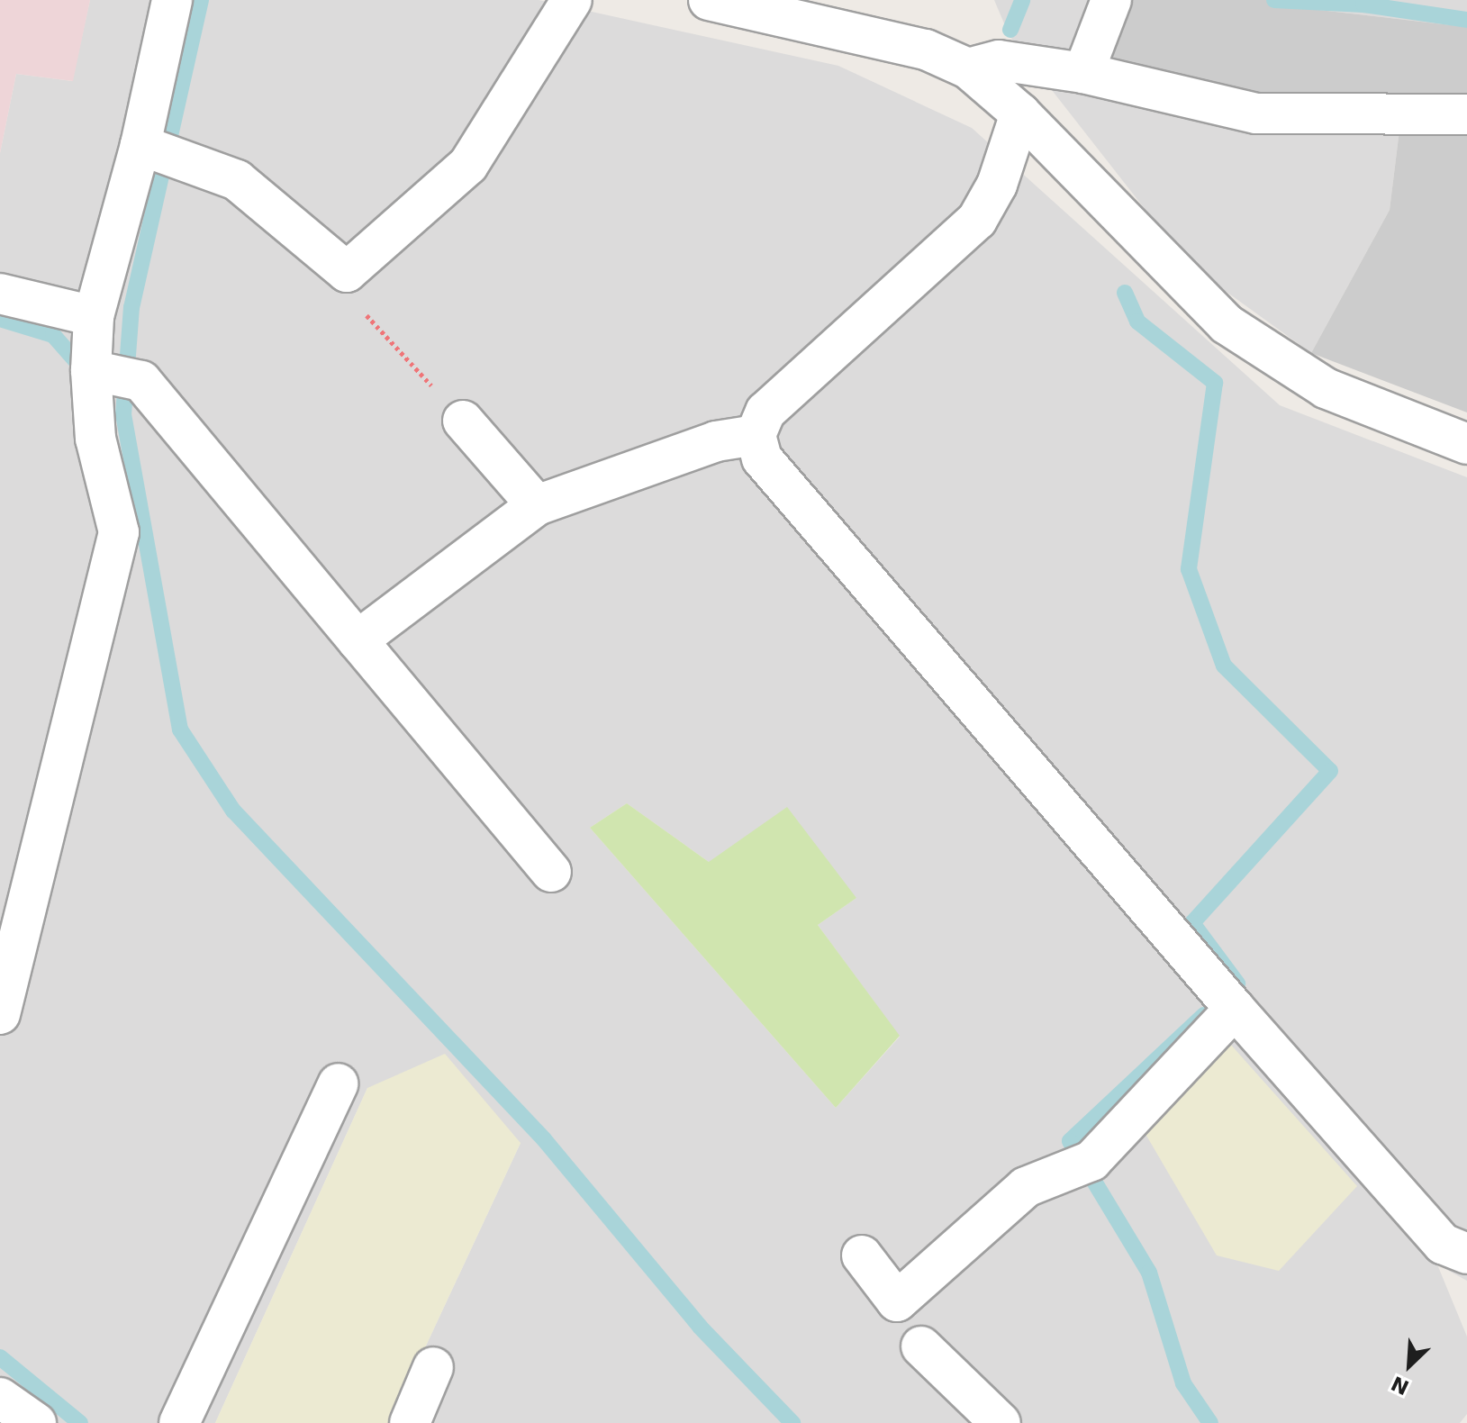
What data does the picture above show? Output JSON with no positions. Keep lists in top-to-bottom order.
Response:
{
  "north": "bottom left"
}
